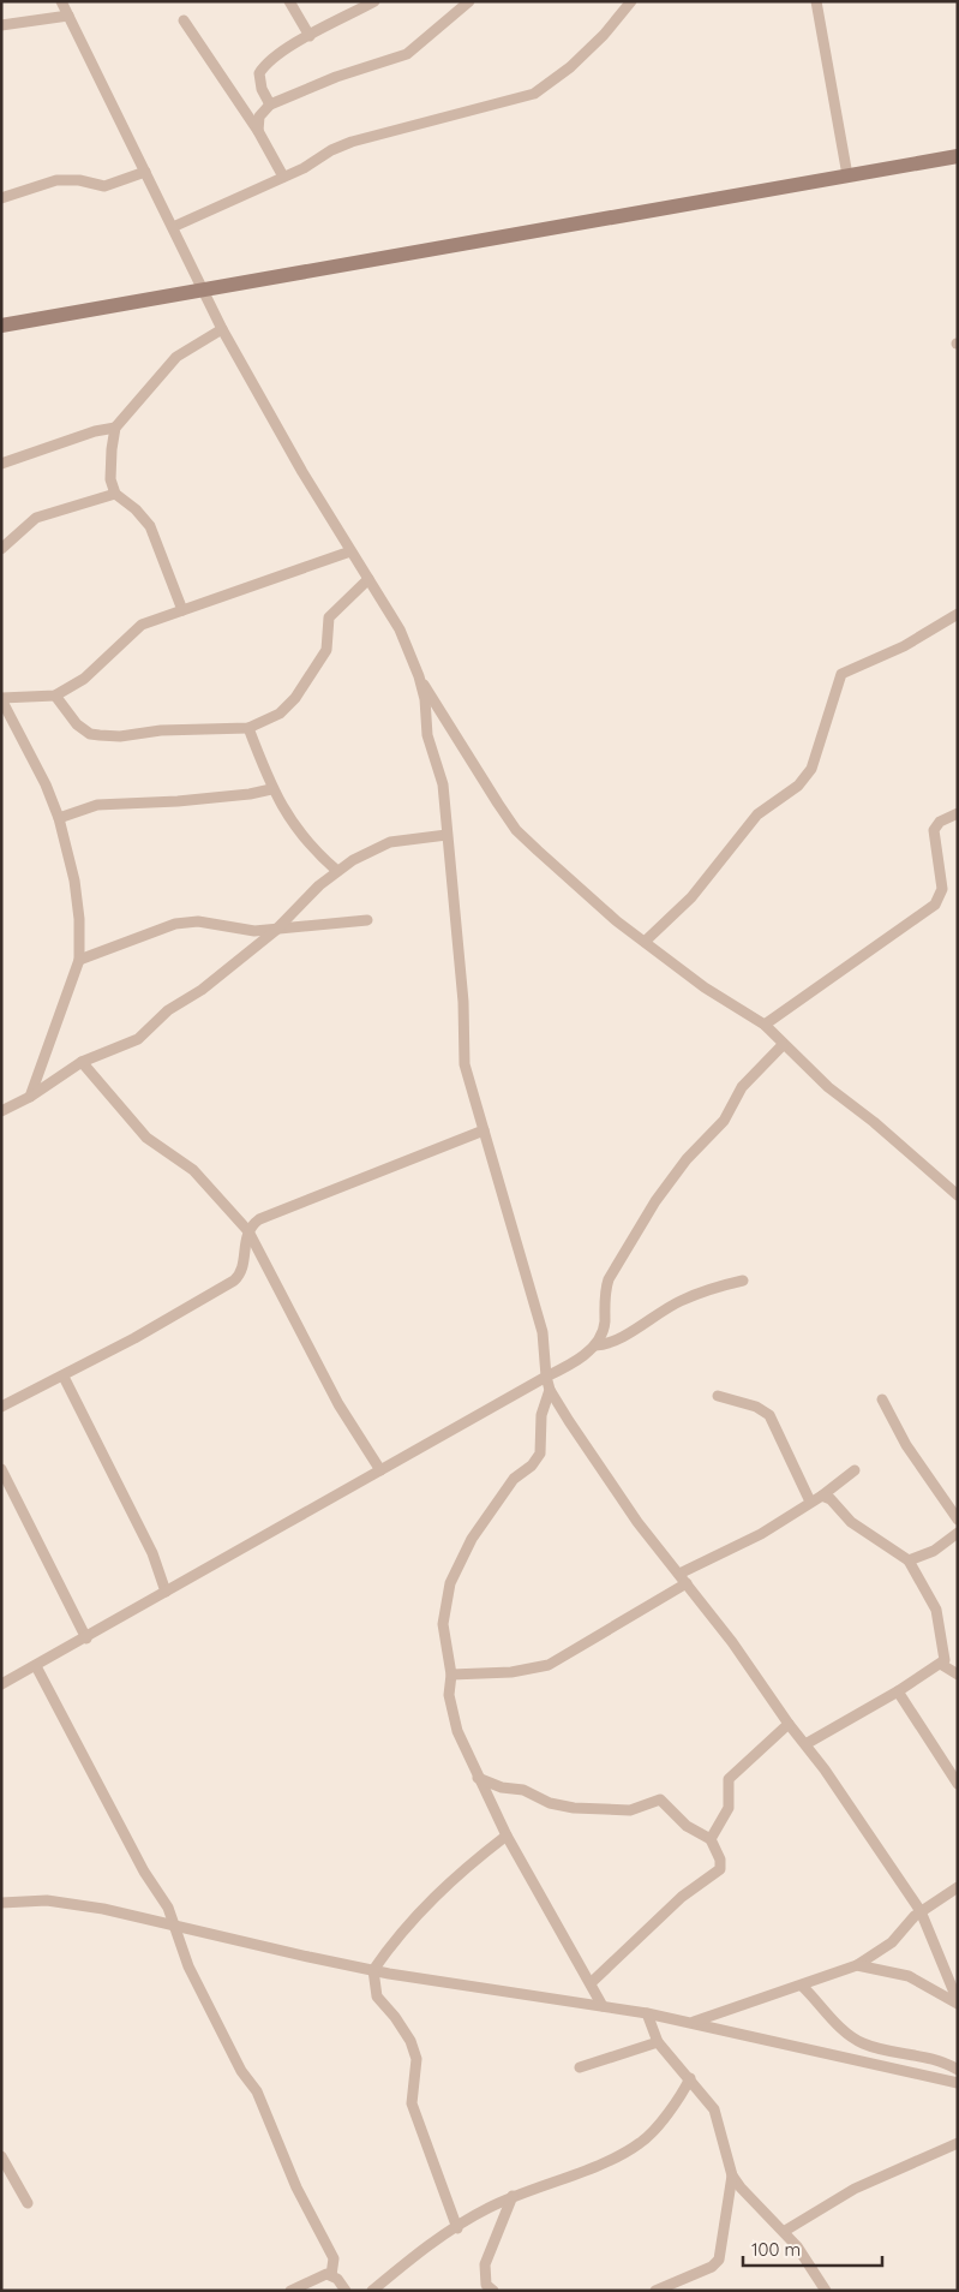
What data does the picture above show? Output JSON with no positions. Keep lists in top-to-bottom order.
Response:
{
  "scale_bar": "100 m"
}
